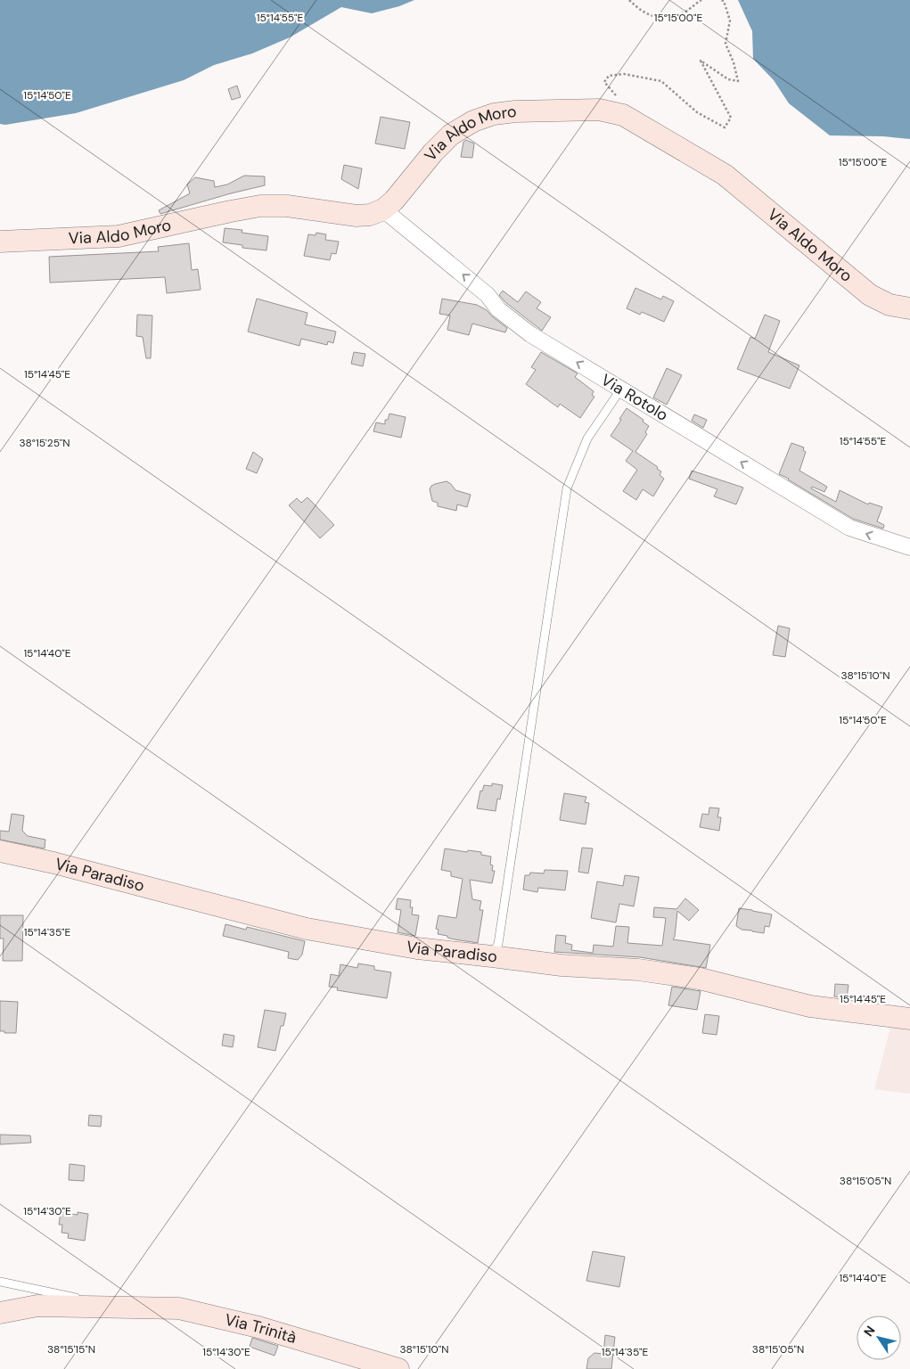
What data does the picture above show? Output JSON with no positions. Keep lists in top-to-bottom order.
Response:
{
  "streets": {
    "street": [
      "Via Aldo Moro",
      "Via Rotolo",
      "Via Paradiso",
      "Via Trinità"
    ]
  },
  "crossings": [
    ["Via Aldo Moro", "Via Rotolo"]
  ],
  "one_way": ["Via Rotolo"],
  "north": "top left",
  "coordinates": [
    "15°14'55\"E",
    "15°15'00\"E",
    "15°14'50\"E",
    "15°14'45\"E",
    "38°15'25\"N",
    "15°14'40\"E",
    "38°15'10\"N",
    "15°14'35\"E",
    "38°15'05\"N",
    "15°14'30\"E",
    "38°15'15\"N"
  ]
}
